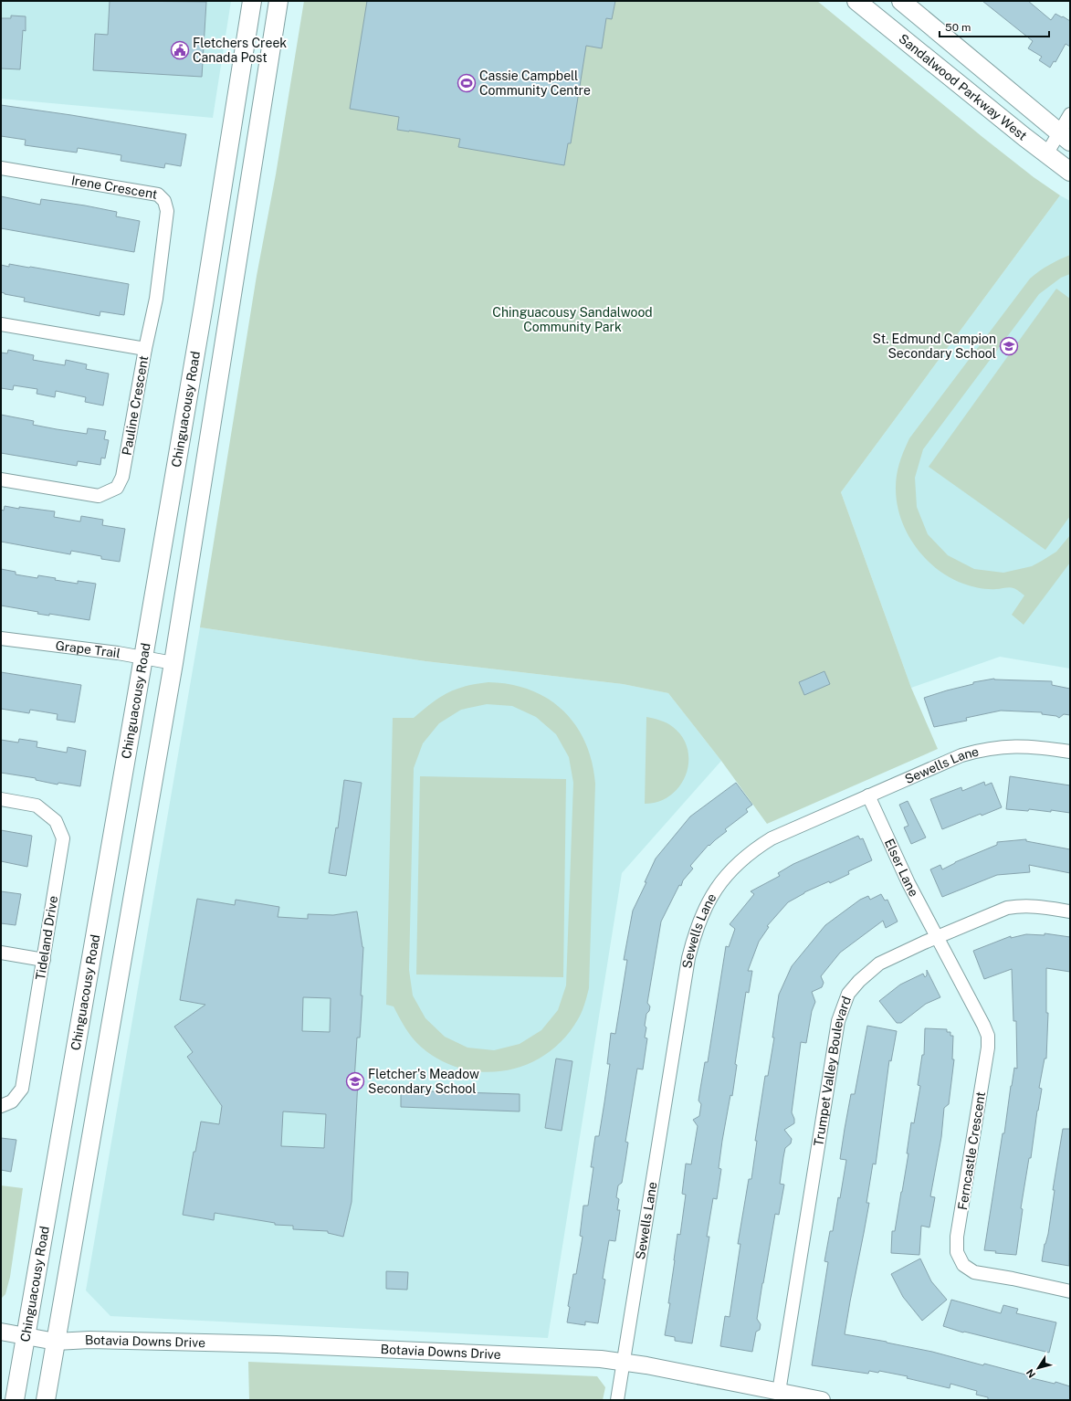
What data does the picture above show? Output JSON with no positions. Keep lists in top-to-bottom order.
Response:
{
  "streets": {
    "main road": ["Sandalwood Parkway West", "Chinguacousy Road"],
    "street": [
      "Irene Crescent",
      "Pauline Crescent",
      "Grape Trail",
      "Sewells Lane",
      "Elser Lane",
      "Tideland Drive",
      "Trumpet Valley Boulevard",
      "Ferncastle Crescent",
      "Botavia Downs Drive"
    ]
  },
  "crossings": [
    ["Irene Crescent", "Pauline Crescent"],
    ["Chinguacousy Road", "Grape Trail"],
    ["Chinguacousy Road", "Botavia Downs Drive"],
    ["Sewells Lane", "Elser Lane"],
    ["Sewells Lane", "Botavia Downs Drive"],
    ["Elser Lane", "Trumpet Valley Boulevard"],
    ["Elser Lane", "Ferncastle Crescent"],
    ["Trumpet Valley Boulevard", "Ferncastle Crescent"],
    ["Trumpet Valley Boulevard", "Botavia Downs Drive"]
  ],
  "parks": ["Chinguacousy Sandalwood Community Park"],
  "places": {
    "public building": ["Fletchers Creek Canada Post"],
    "sports": ["Cassie Campbell Community Centre"],
    "school or university": ["St. Edmund Campion Secondary School", "Fletcher's Meadow Secondary School"]
  },
  "scale_bar": "50 m",
  "north": "bottom left"
}
